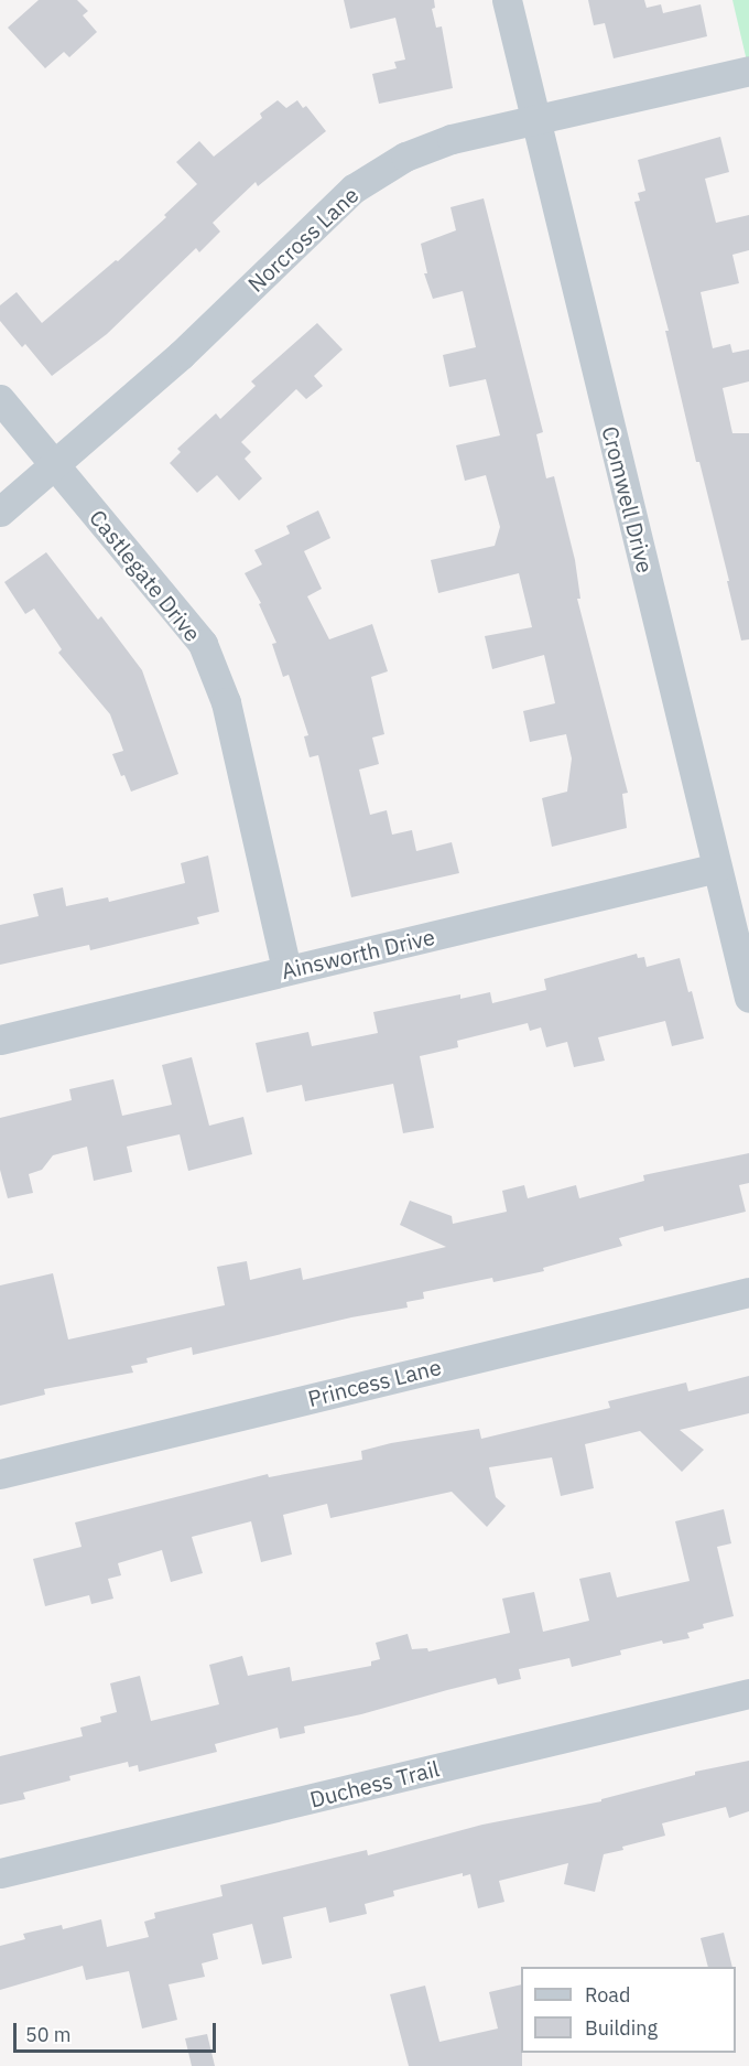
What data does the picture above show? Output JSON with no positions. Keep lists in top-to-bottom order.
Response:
{
  "streets": {
    "street": [
      "Norcross Lane",
      "Cromwell Drive",
      "Castlegate Drive",
      "Ainsworth Drive",
      "Princess Lane",
      "Duchess Trail"
    ]
  },
  "crossings": [
    ["Norcross Lane", "Cromwell Drive"],
    ["Norcross Lane", "Castlegate Drive"],
    ["Cromwell Drive", "Ainsworth Drive"],
    ["Castlegate Drive", "Ainsworth Drive"]
  ],
  "legend": ["Road", "Building"],
  "scale_bar": "50 m"
}
